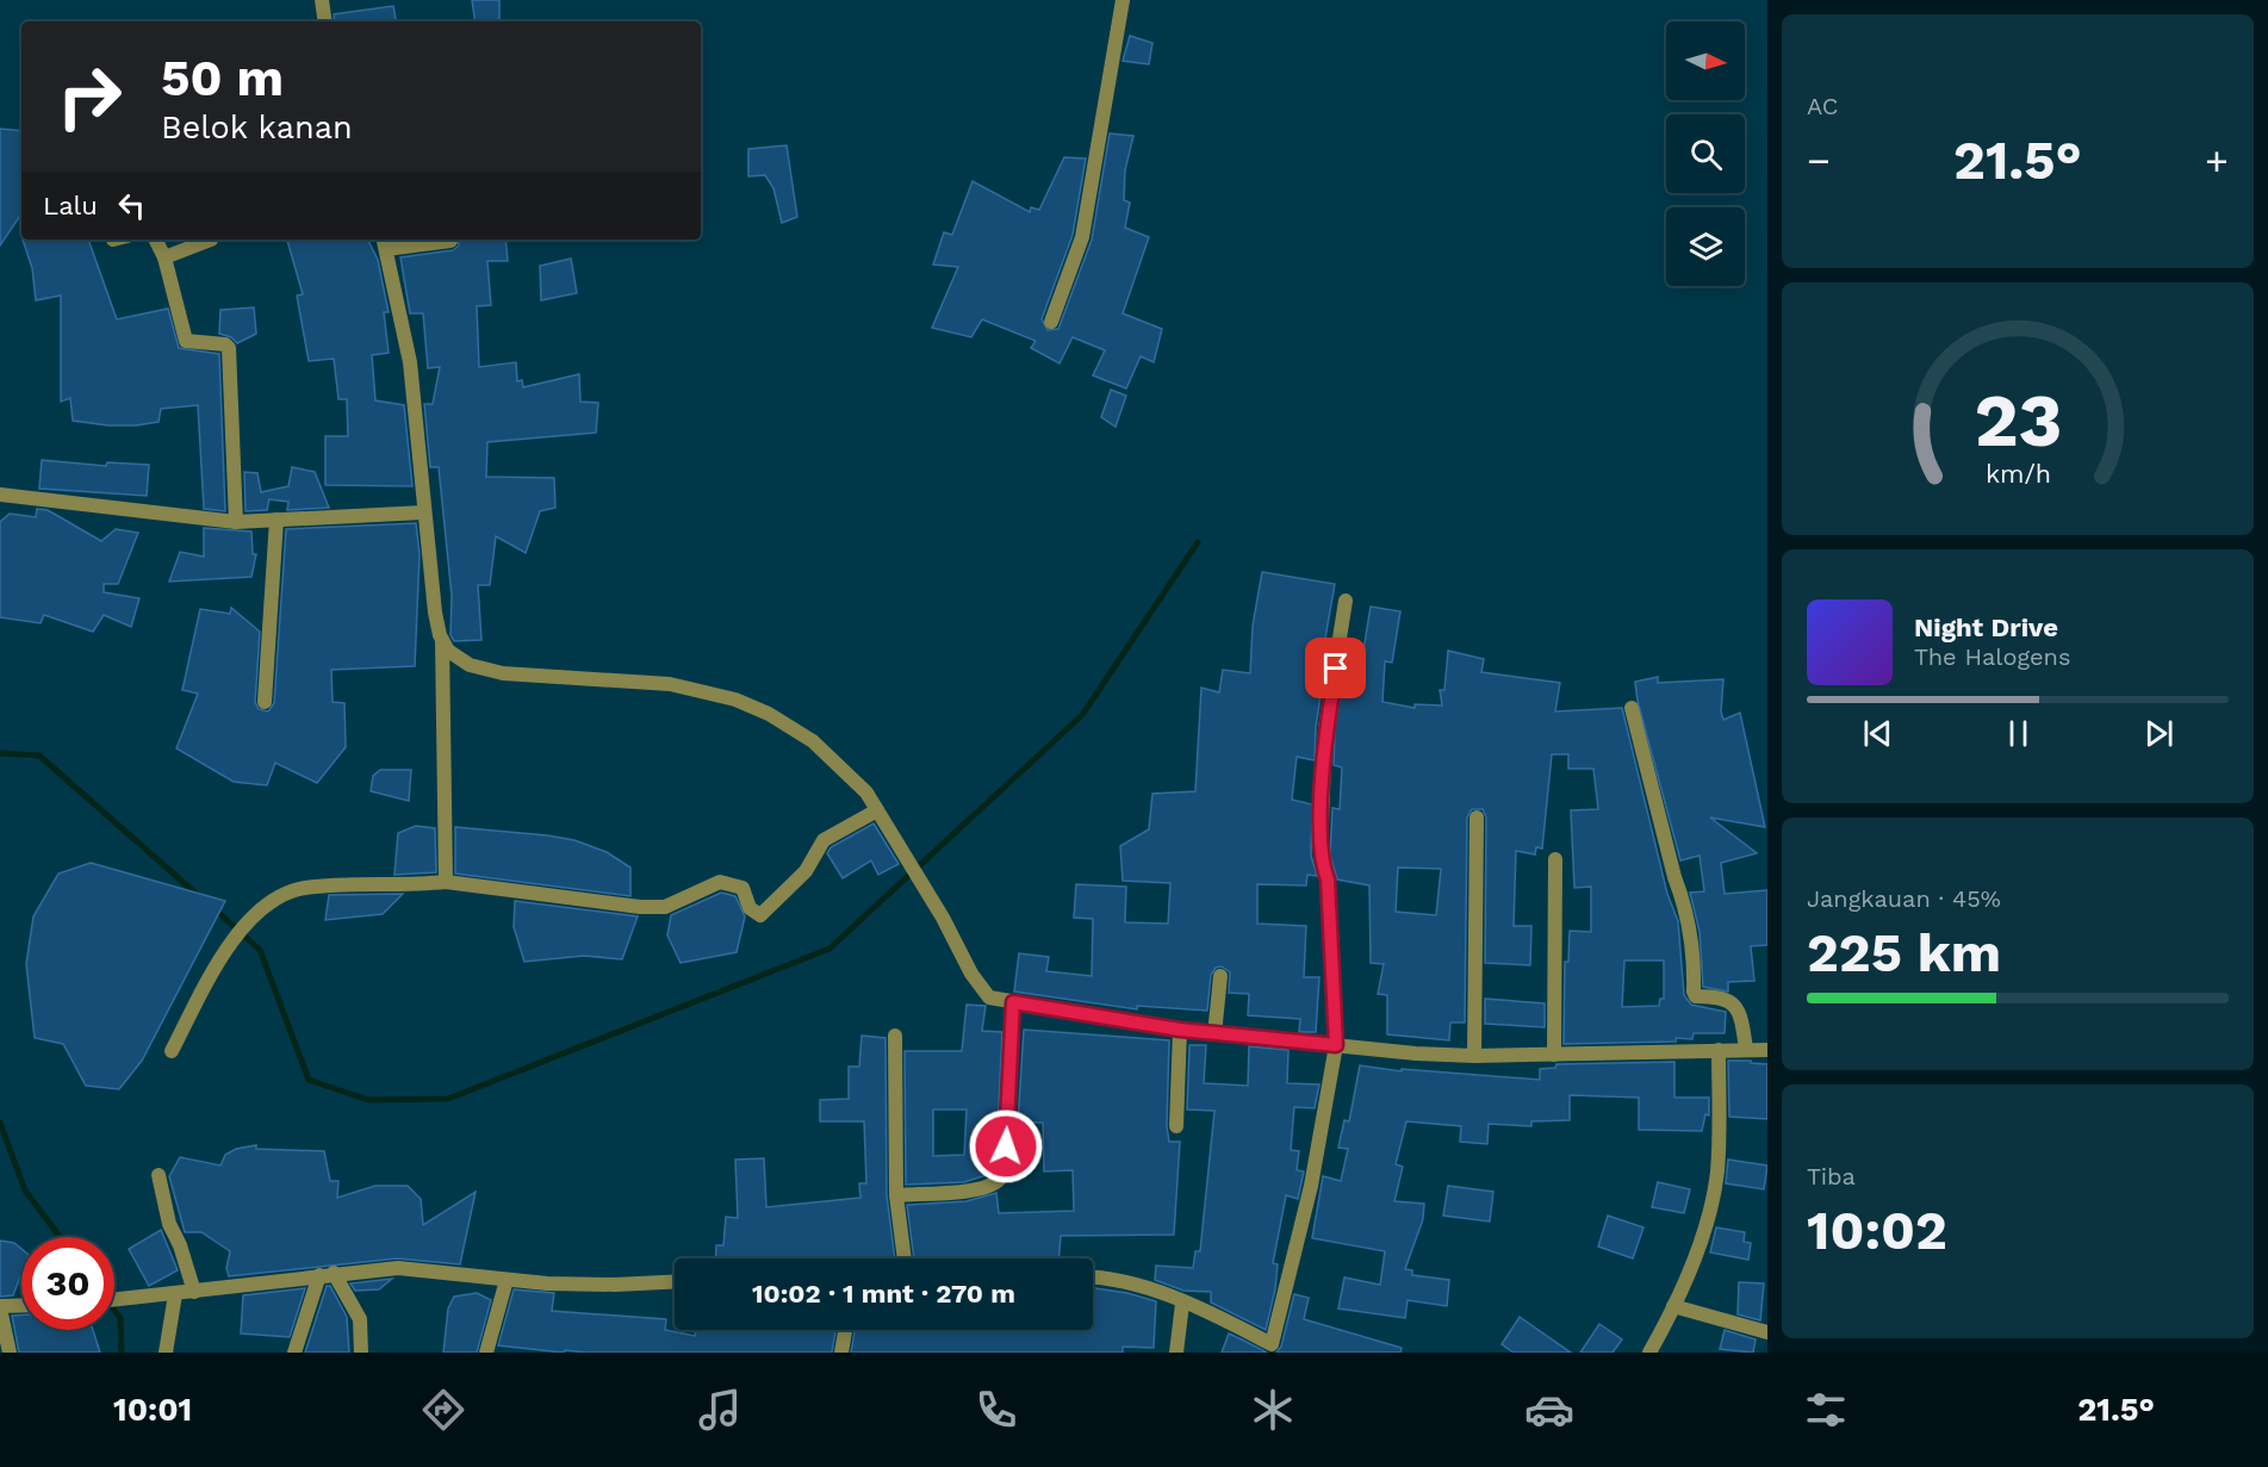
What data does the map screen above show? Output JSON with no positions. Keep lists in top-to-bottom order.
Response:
{
  "north": "right",
  "page": {
    "tile": [
      "AC",
      ["Jangkauan · 45%", "225 km"],
      ["Tiba", "10:02"]
    ],
    "turn": ["50 m", "Belok kanan"],
    "heat": ["−", "21.5°", "+"],
    "then": "Lalu",
    "song": ["Night Drive", "The Halogens"],
    "limit": "30",
    "trip": "10:02 · 1 mnt · 270 m",
    "tabs": ["10:01", "21.5°"],
    "gauge": ["23", "km/h"]
  }
}
